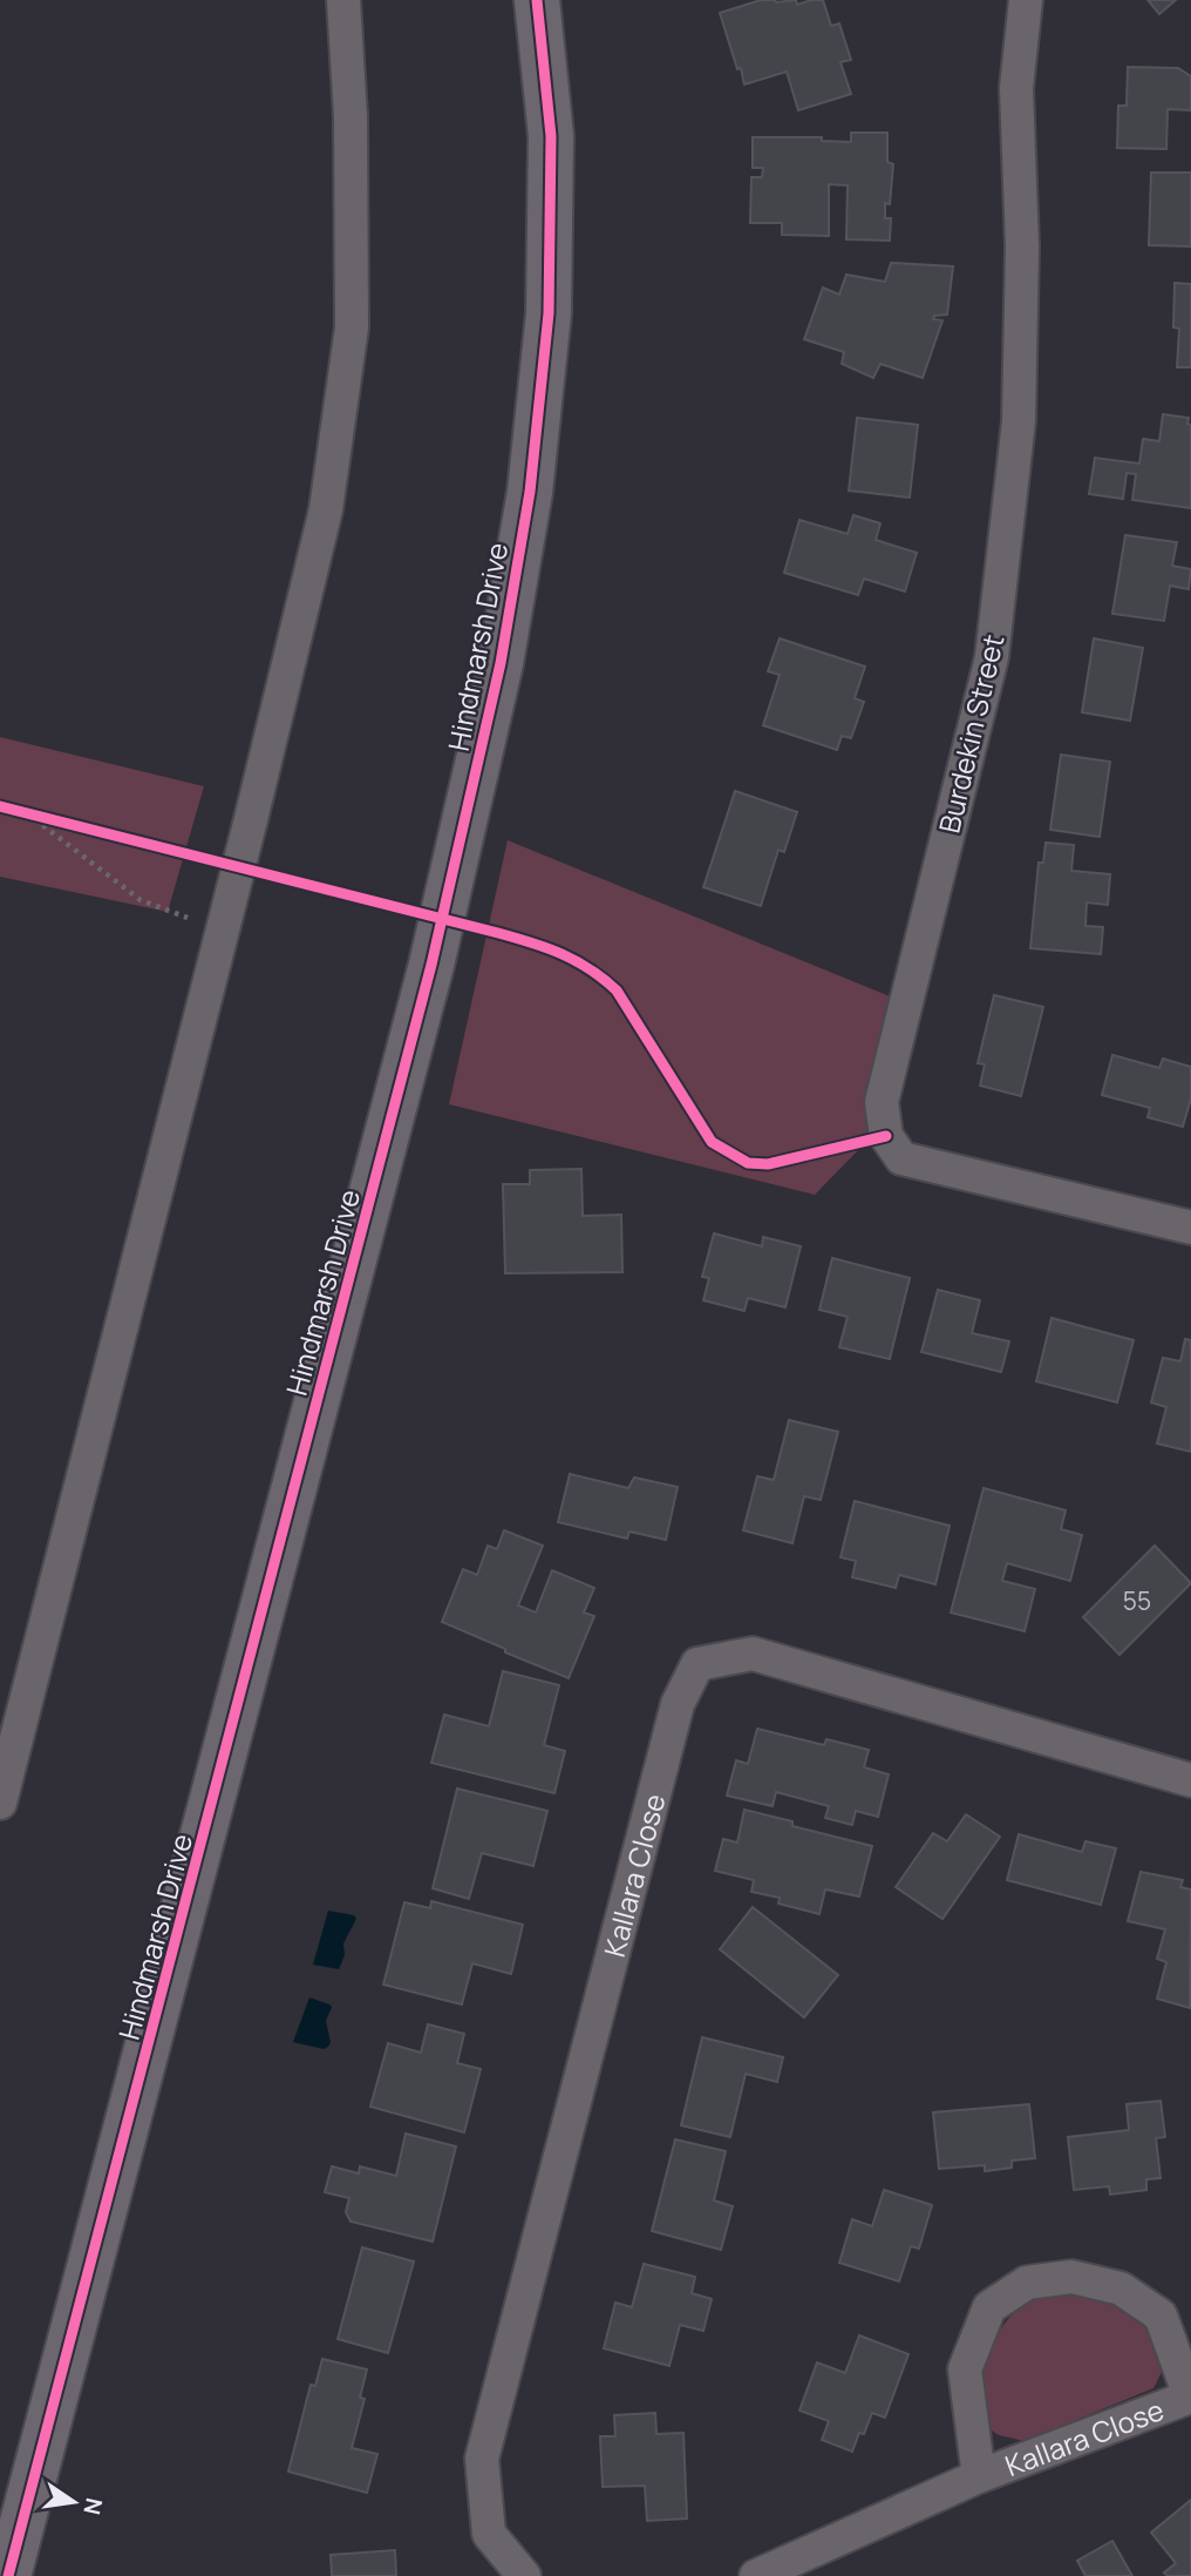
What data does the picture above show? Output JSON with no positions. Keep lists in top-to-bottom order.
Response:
{
  "streets": {
    "main road": ["Hindmarsh Drive"],
    "street": ["Burdekin Street", "Kallara Close"]
  },
  "house_numbers": ["55"],
  "north": "right"
}
